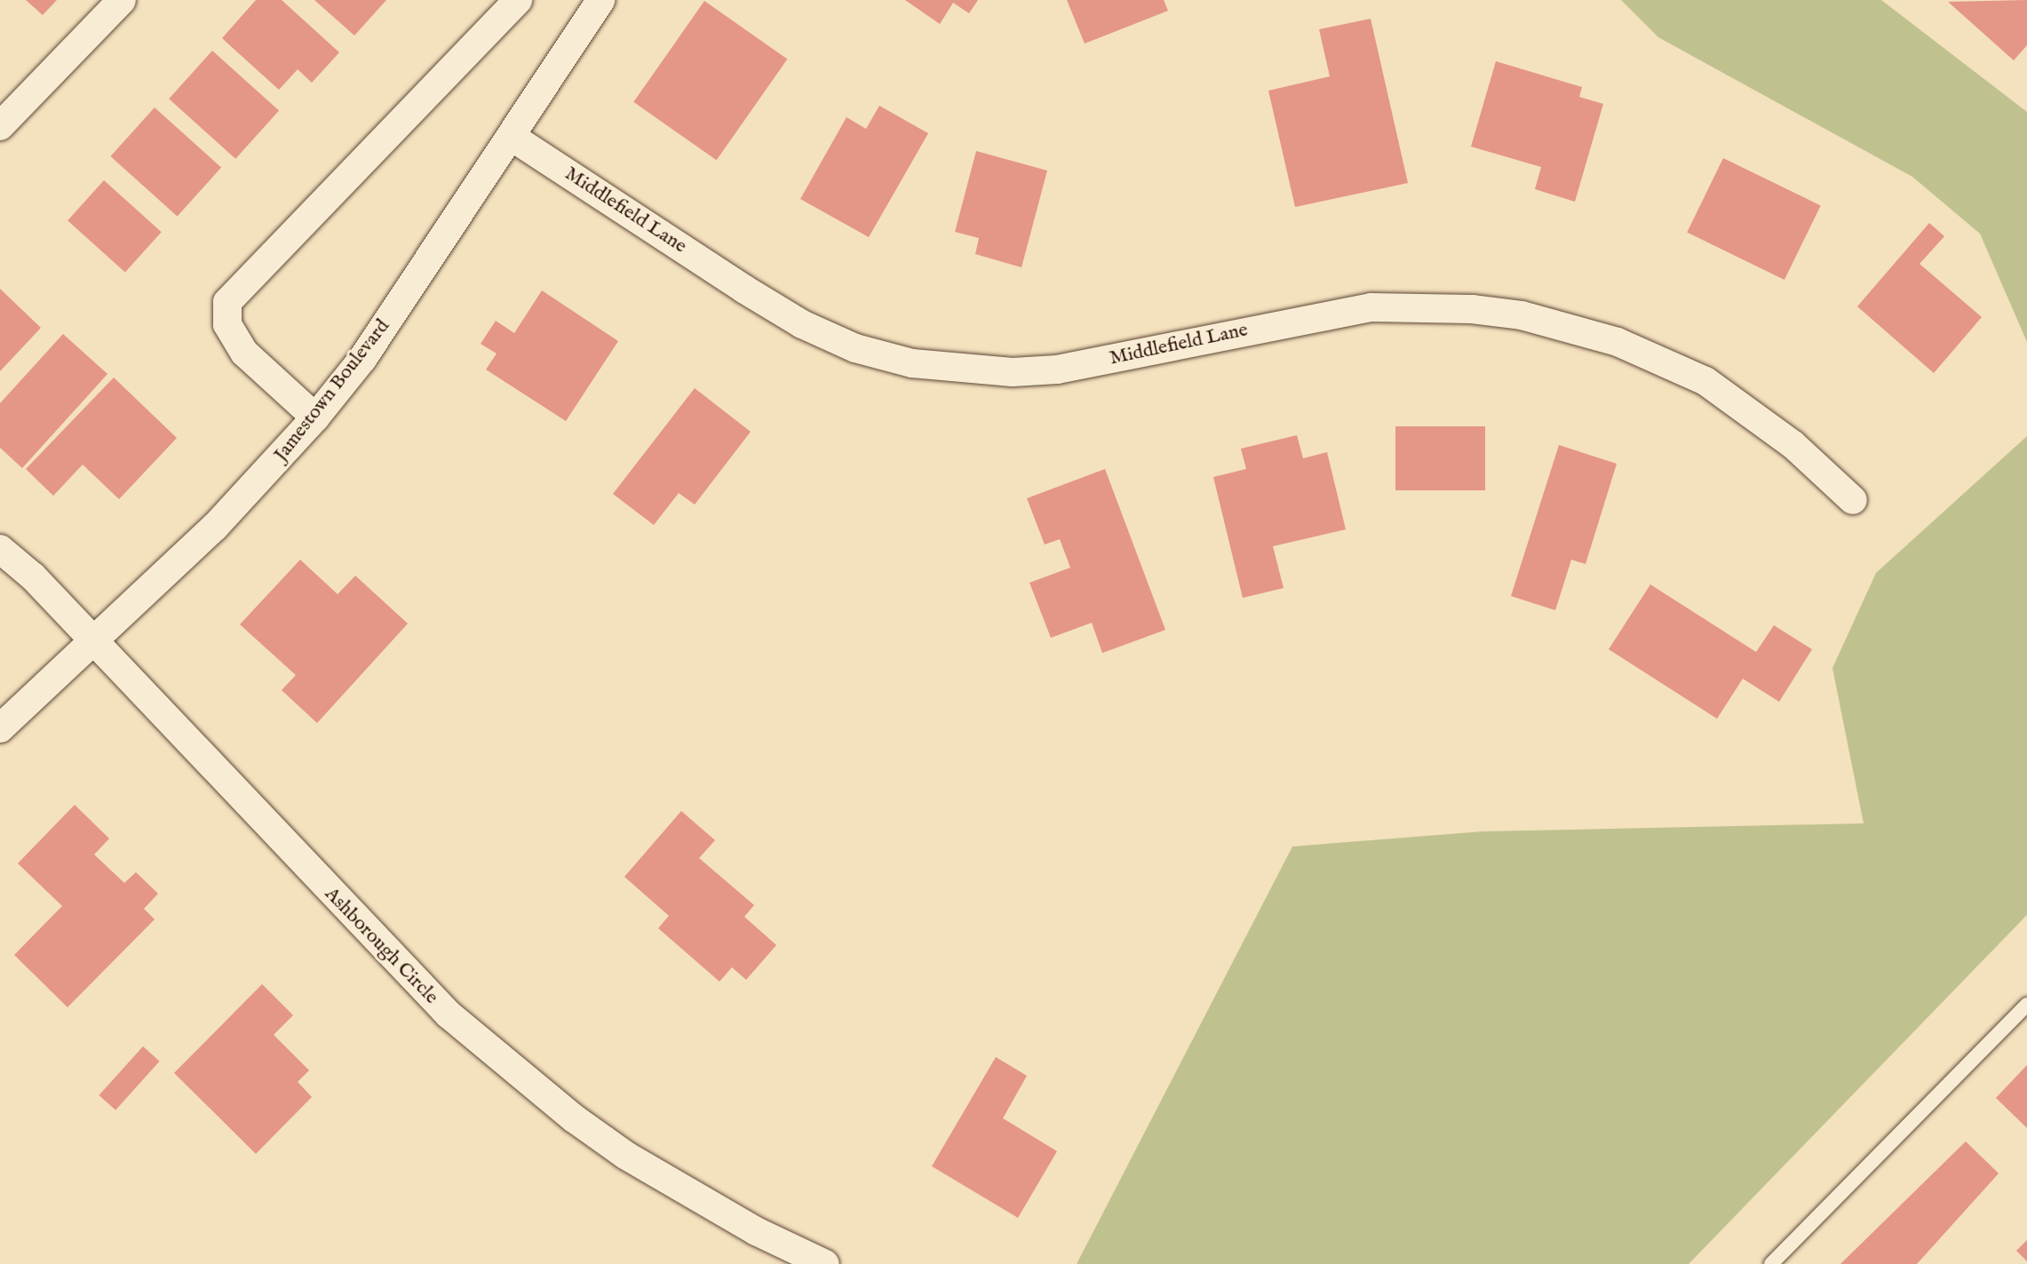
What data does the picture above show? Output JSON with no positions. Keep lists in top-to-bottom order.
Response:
{
  "streets": {
    "street": ["Middlefield Lane", "Jamestown Boulevard", "Ashborough Circle"]
  },
  "crossings": [
    ["Middlefield Lane", "Jamestown Boulevard"],
    ["Jamestown Boulevard", "Ashborough Circle"]
  ]
}
